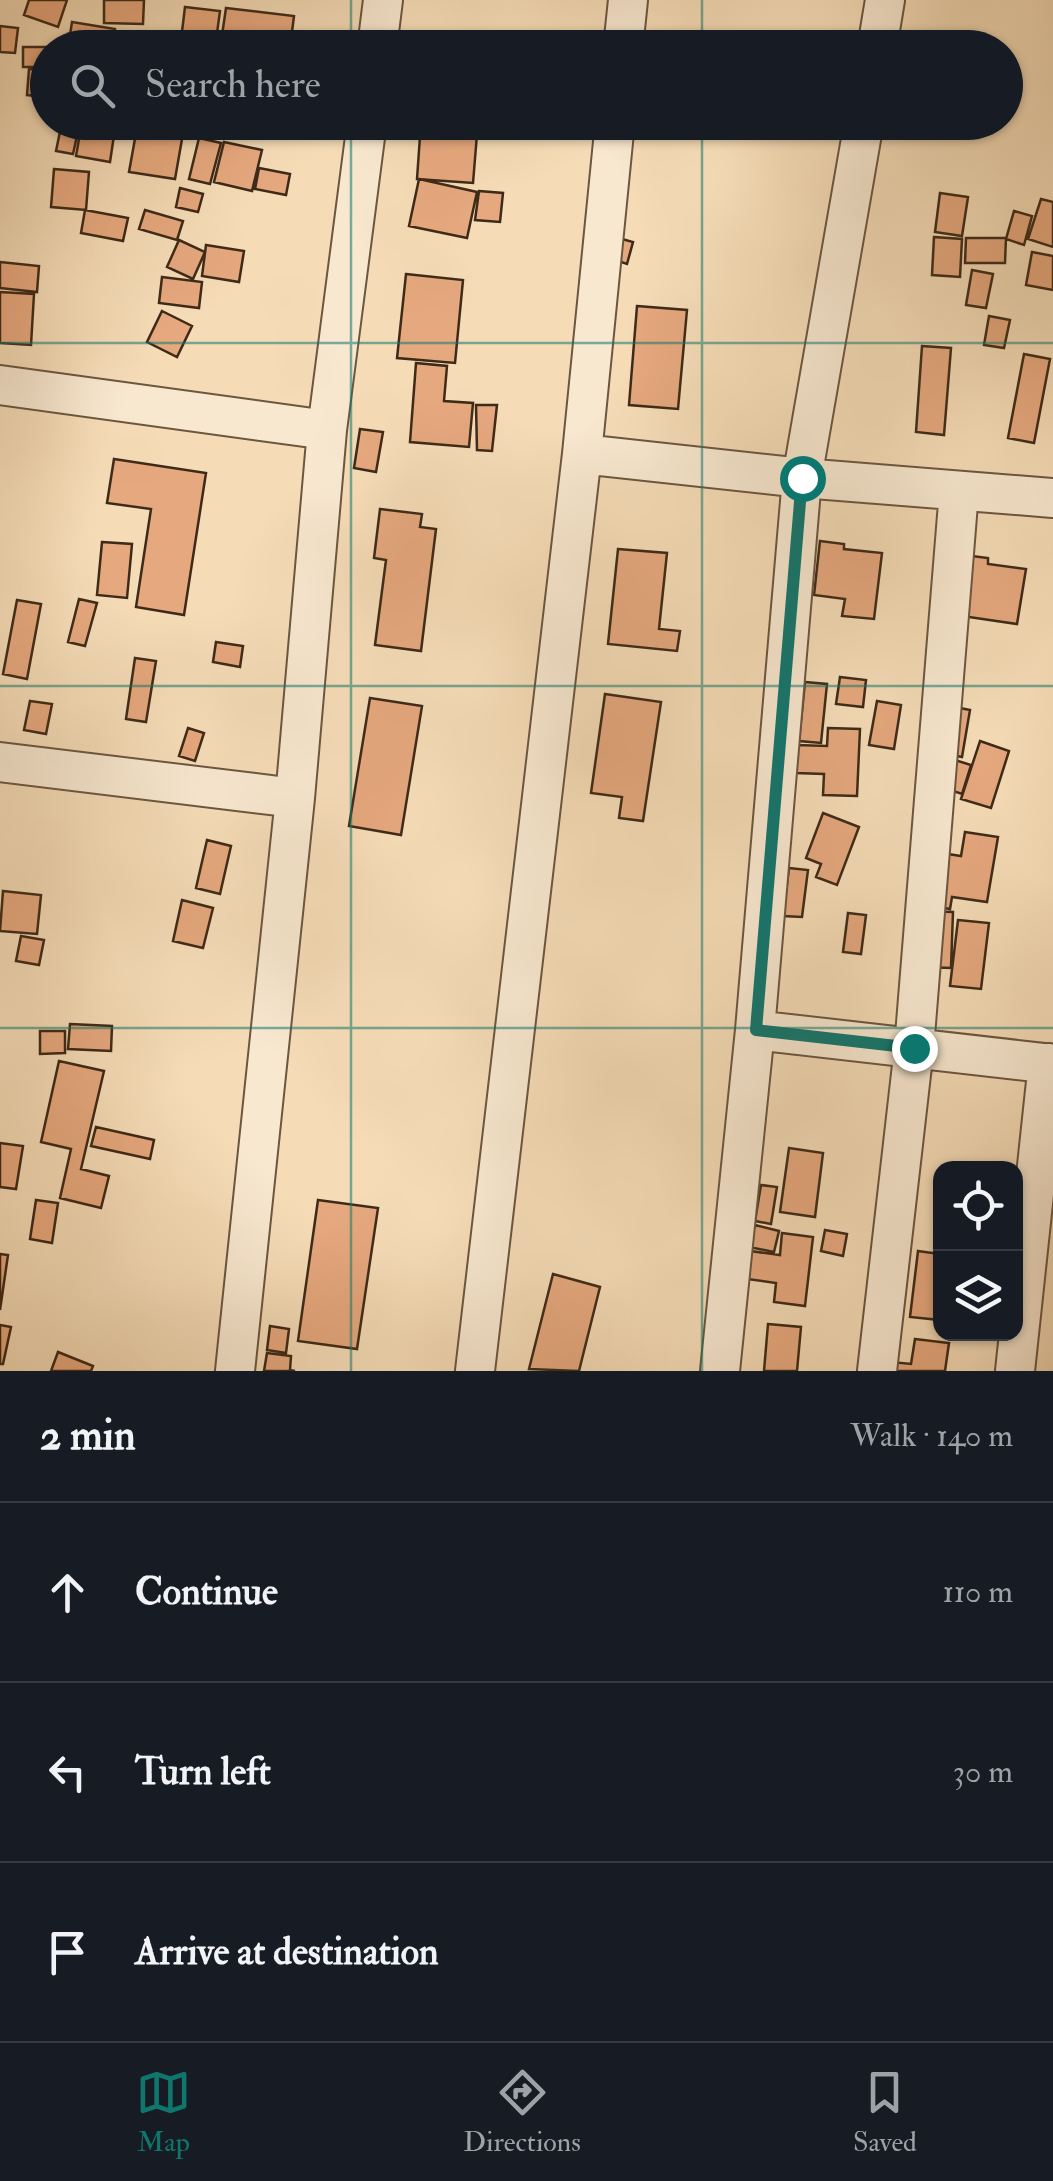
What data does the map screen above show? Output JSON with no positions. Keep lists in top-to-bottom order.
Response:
{
  "page": {
    "search": "Search here",
    "heading": ["2 min", "Walk · 140 m"],
    "list": [
      ["Continue", "110 m"],
      ["Turn left", "30 m"],
      "Arrive at destination"
    ],
    "nav": ["Map", "Directions", "Saved"]
  }
}
